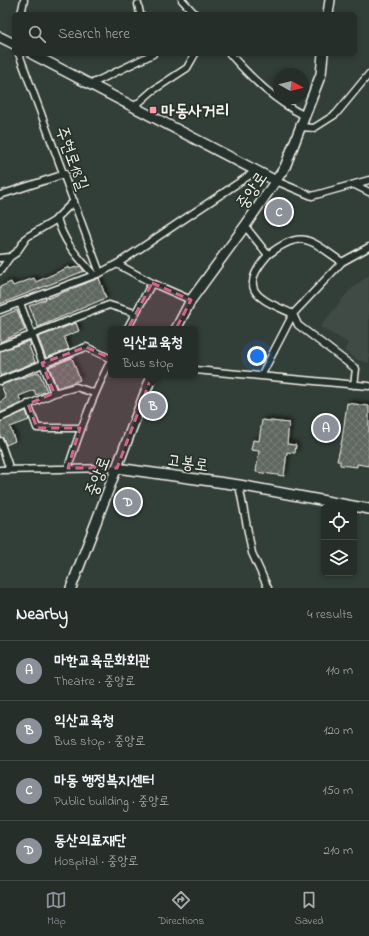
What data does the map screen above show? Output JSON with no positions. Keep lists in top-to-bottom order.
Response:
{
  "streets": {
    "street": ["주현로18길", "중앙로", "고봉로"]
  },
  "crossings": [
    ["중앙로", "고봉로"]
  ],
  "places": {
    "transit": ["마동사거리"]
  },
  "north": "right",
  "page": {
    "search": "Search here",
    "pins": [
      "C",
      "B",
      "A",
      "D"
    ],
    "popup": ["익산교육청", "Bus stop"],
    "heading": ["Nearby", "4 results"],
    "list": [
      {
        "mark": "A",
        "name": "마한교육문화회관",
        "note": "Theatre · 중앙로",
        "value": "110 m"
      },
      {
        "mark": "B",
        "name": "익산교육청",
        "note": "Bus stop · 중앙로",
        "value": "120 m"
      },
      {
        "mark": "C",
        "name": "마동 행정복지센터",
        "note": "Public building · 중앙로",
        "value": "150 m"
      },
      {
        "mark": "D",
        "name": "동산의료재단",
        "note": "Hospital · 중앙로",
        "value": "210 m"
      }
    ],
    "nav": ["Map", "Directions", "Saved"]
  }
}
